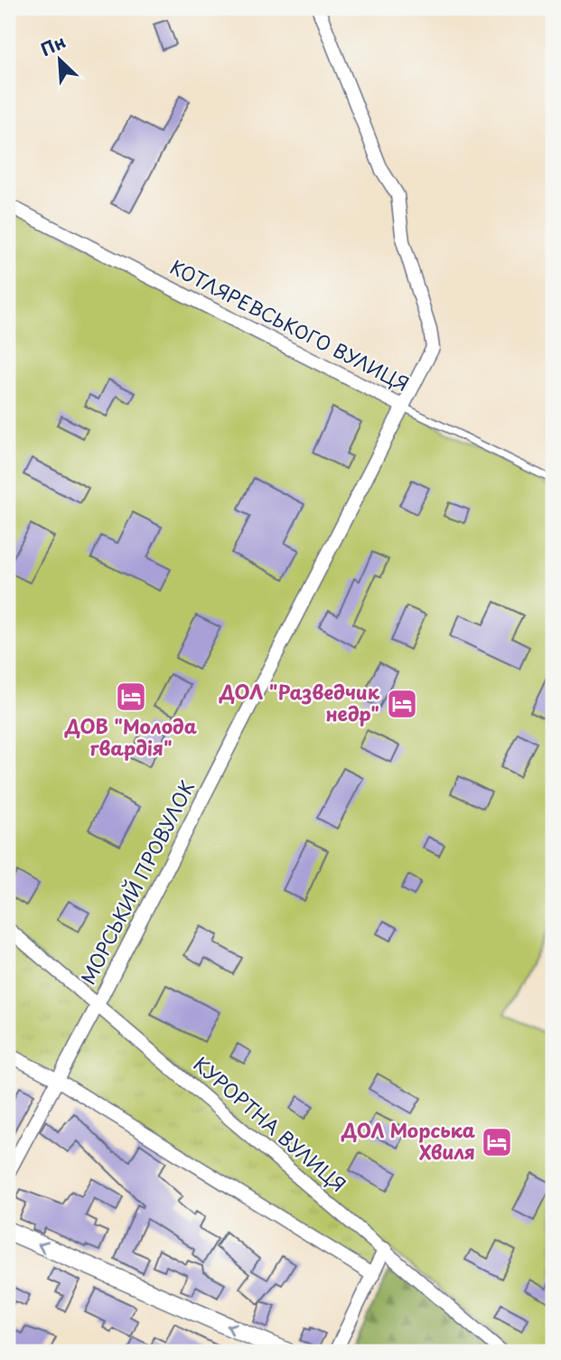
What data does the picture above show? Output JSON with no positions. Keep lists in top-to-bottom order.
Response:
{
  "streets": {
    "street": ["КОТЛЯРЕВСЬКОГО ВУЛИЦЯ", "МОРСЬКИЙ ПРОВУЛОК", "КУРОРТНА ВУЛИЦЯ"]
  },
  "crossings": [
    ["КОТЛЯРЕВСЬКОГО ВУЛИЦЯ", "МОРСЬКИЙ ПРОВУЛОК"],
    ["МОРСЬКИЙ ПРОВУЛОК", "КУРОРТНА ВУЛИЦЯ"]
  ],
  "places": {
    "hotel": ["ДОВ \"Молода гвардія\"", "ДОЛ \"Разведчик недр\"", "ДОЛ Морська Хвиля"]
  },
  "north": "top left"
}
